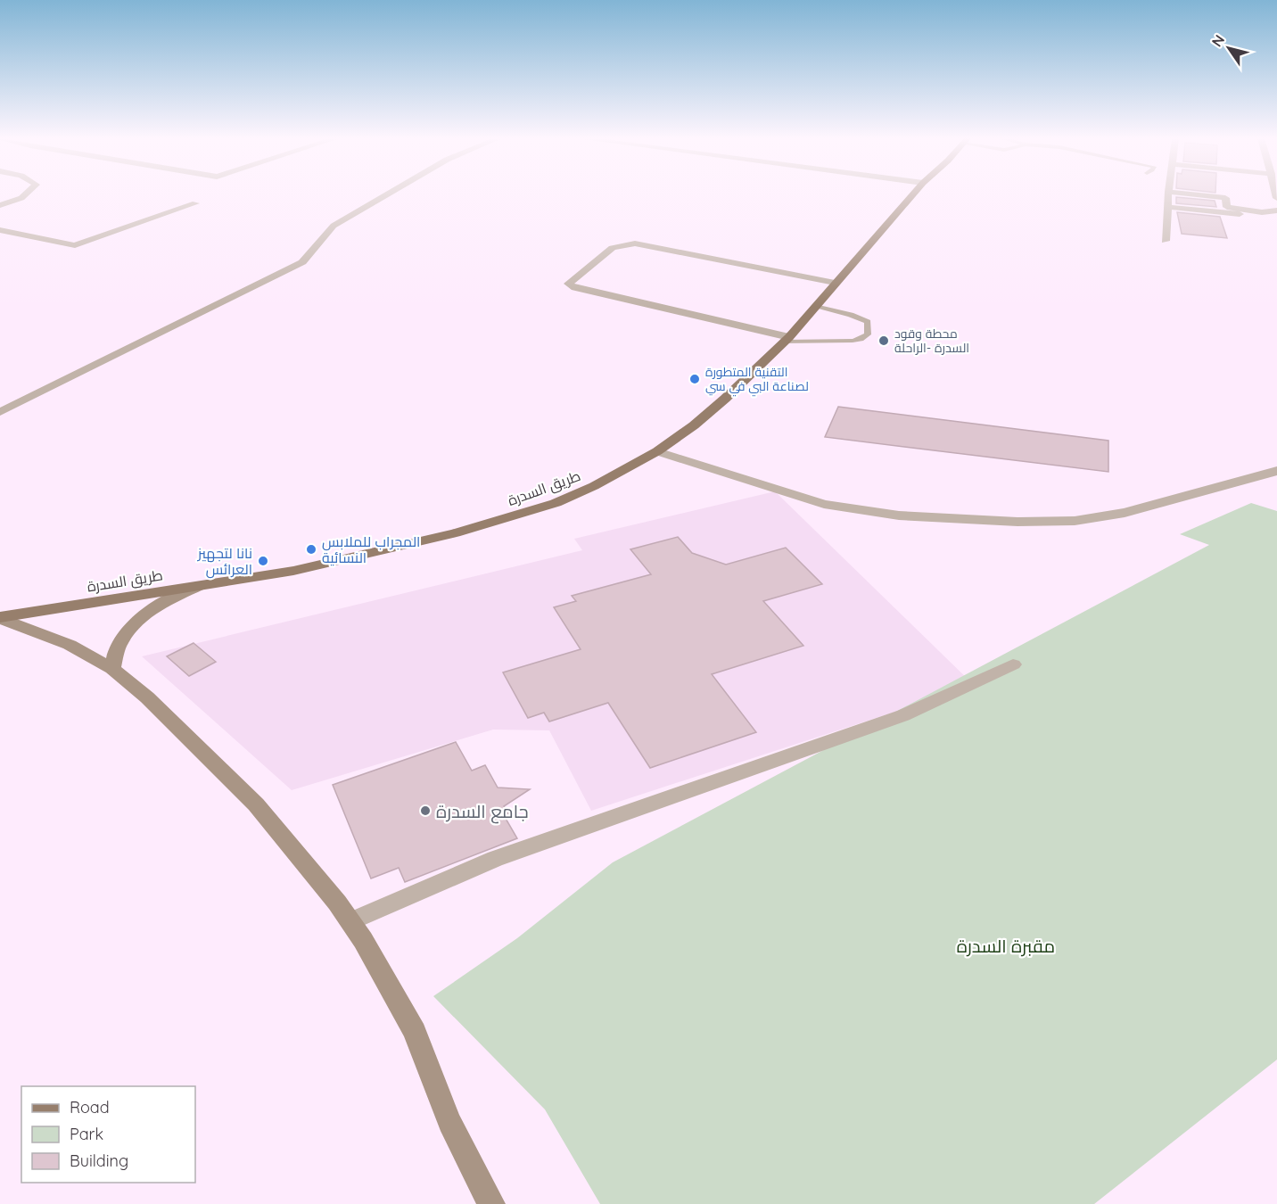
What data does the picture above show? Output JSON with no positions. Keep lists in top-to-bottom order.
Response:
{
  "streets": {
    "main road": ["طريق السدرة"]
  },
  "parks": ["مقبرة السدرة"],
  "places": [
    "محطة وقود السدرة -الراحلة",
    "التقنية المتطورة لصناعة البي في سي",
    "المجراب للملابس النسائية",
    "نانا لتجهيز العرائس",
    "جامع السدرة"
  ],
  "legend": ["Road", "Park", "Building"],
  "north": "top left"
}
